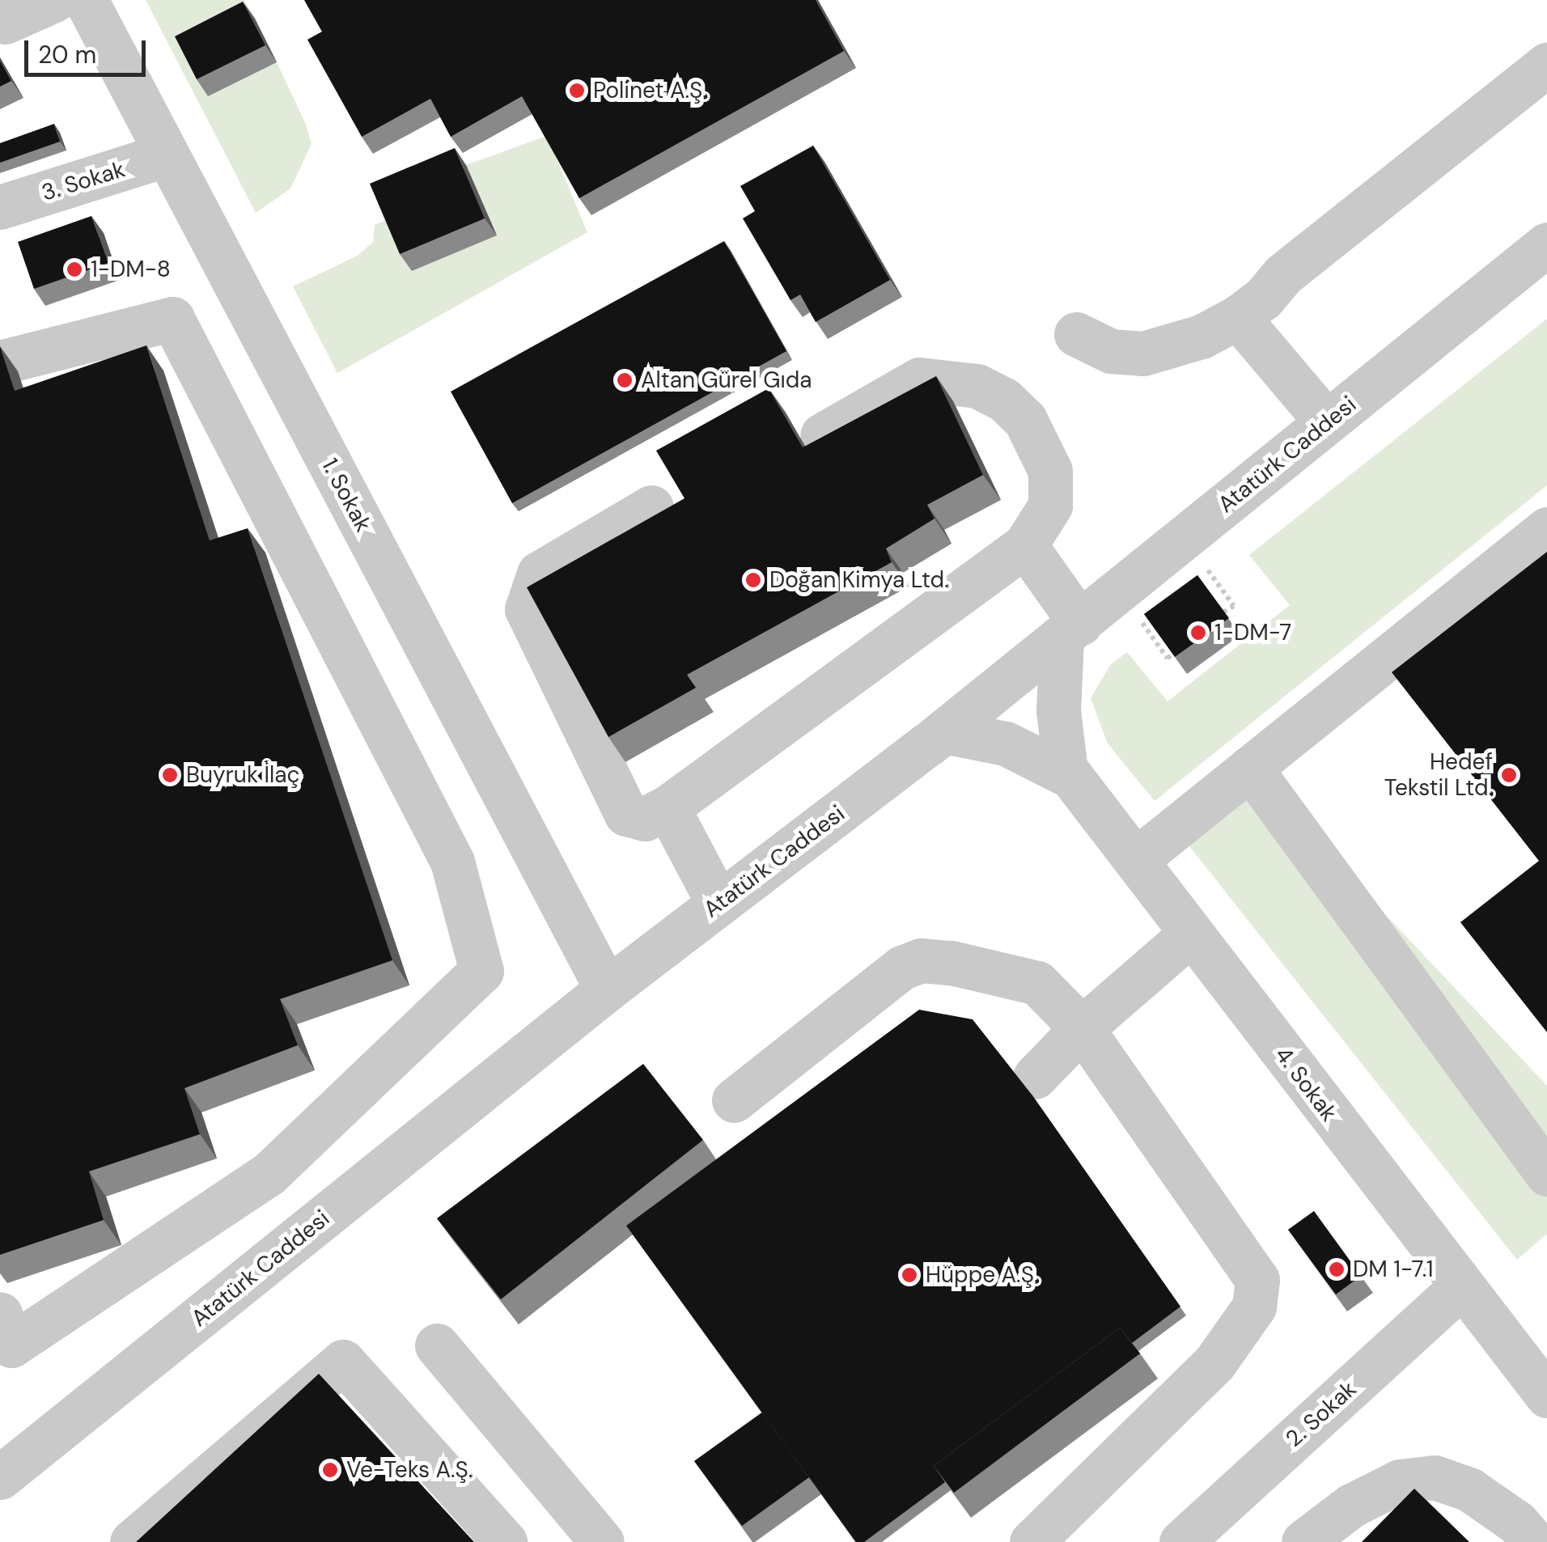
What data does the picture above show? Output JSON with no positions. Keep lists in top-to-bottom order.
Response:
{
  "streets": {
    "street": [
      "3. Sokak",
      "Atatürk Caddesi",
      "1. Sokak",
      "4. Sokak",
      "2. Sokak"
    ]
  },
  "crossings": [
    ["3. Sokak", "1. Sokak"],
    ["Atatürk Caddesi", "1. Sokak"],
    ["4. Sokak", "2. Sokak"]
  ],
  "places": [
    "Polinet A.Ş.",
    "1-DM-8",
    "Altan Gürel Gıda",
    "Doğan Kimya Ltd.",
    "1-DM-7",
    "Buyruk İlaç",
    "Hedef Tekstil Ltd.",
    "DM 1-7.1",
    "Hüppe A.Ş.",
    "Ve-Teks A.Ş."
  ],
  "scale_bar": "20 m"
}
